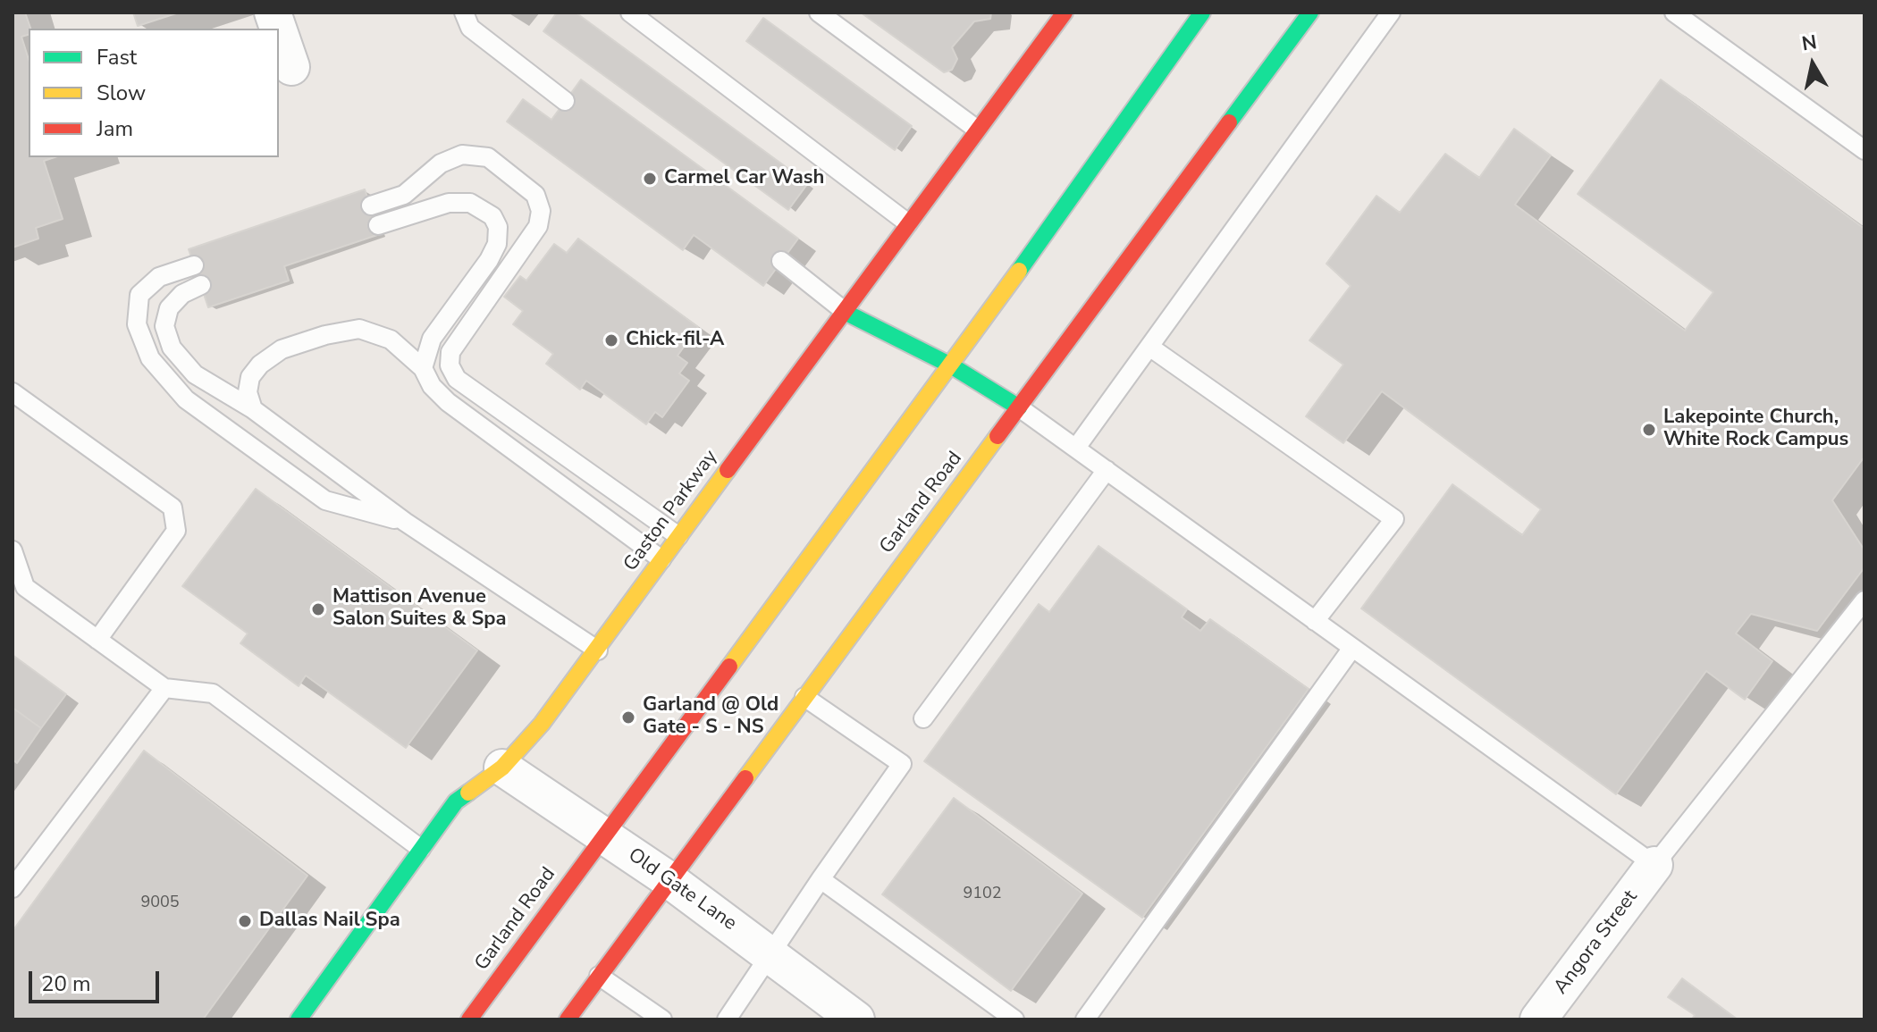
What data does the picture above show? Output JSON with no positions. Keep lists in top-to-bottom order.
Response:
{
  "streets": {
    "main road": ["Garland Road", "Gaston Parkway"],
    "street": ["Old Gate Lane", "Angora Street"]
  },
  "crossings": [
    ["Garland Road", "Old Gate Lane"],
    ["Gaston Parkway", "Old Gate Lane"]
  ],
  "places": [
    "Carmel Car Wash",
    "Chick-fil-A",
    "Lakepointe Church, White Rock Campus",
    "Mattison Avenue Salon Suites & Spa",
    "Garland @ Old Gate - S - NS",
    "Dallas Nail Spa"
  ],
  "house_numbers": ["9102", "9005"],
  "legend": ["Fast", "Slow", "Jam"],
  "scale_bar": "20 m",
  "north": "top"
}
